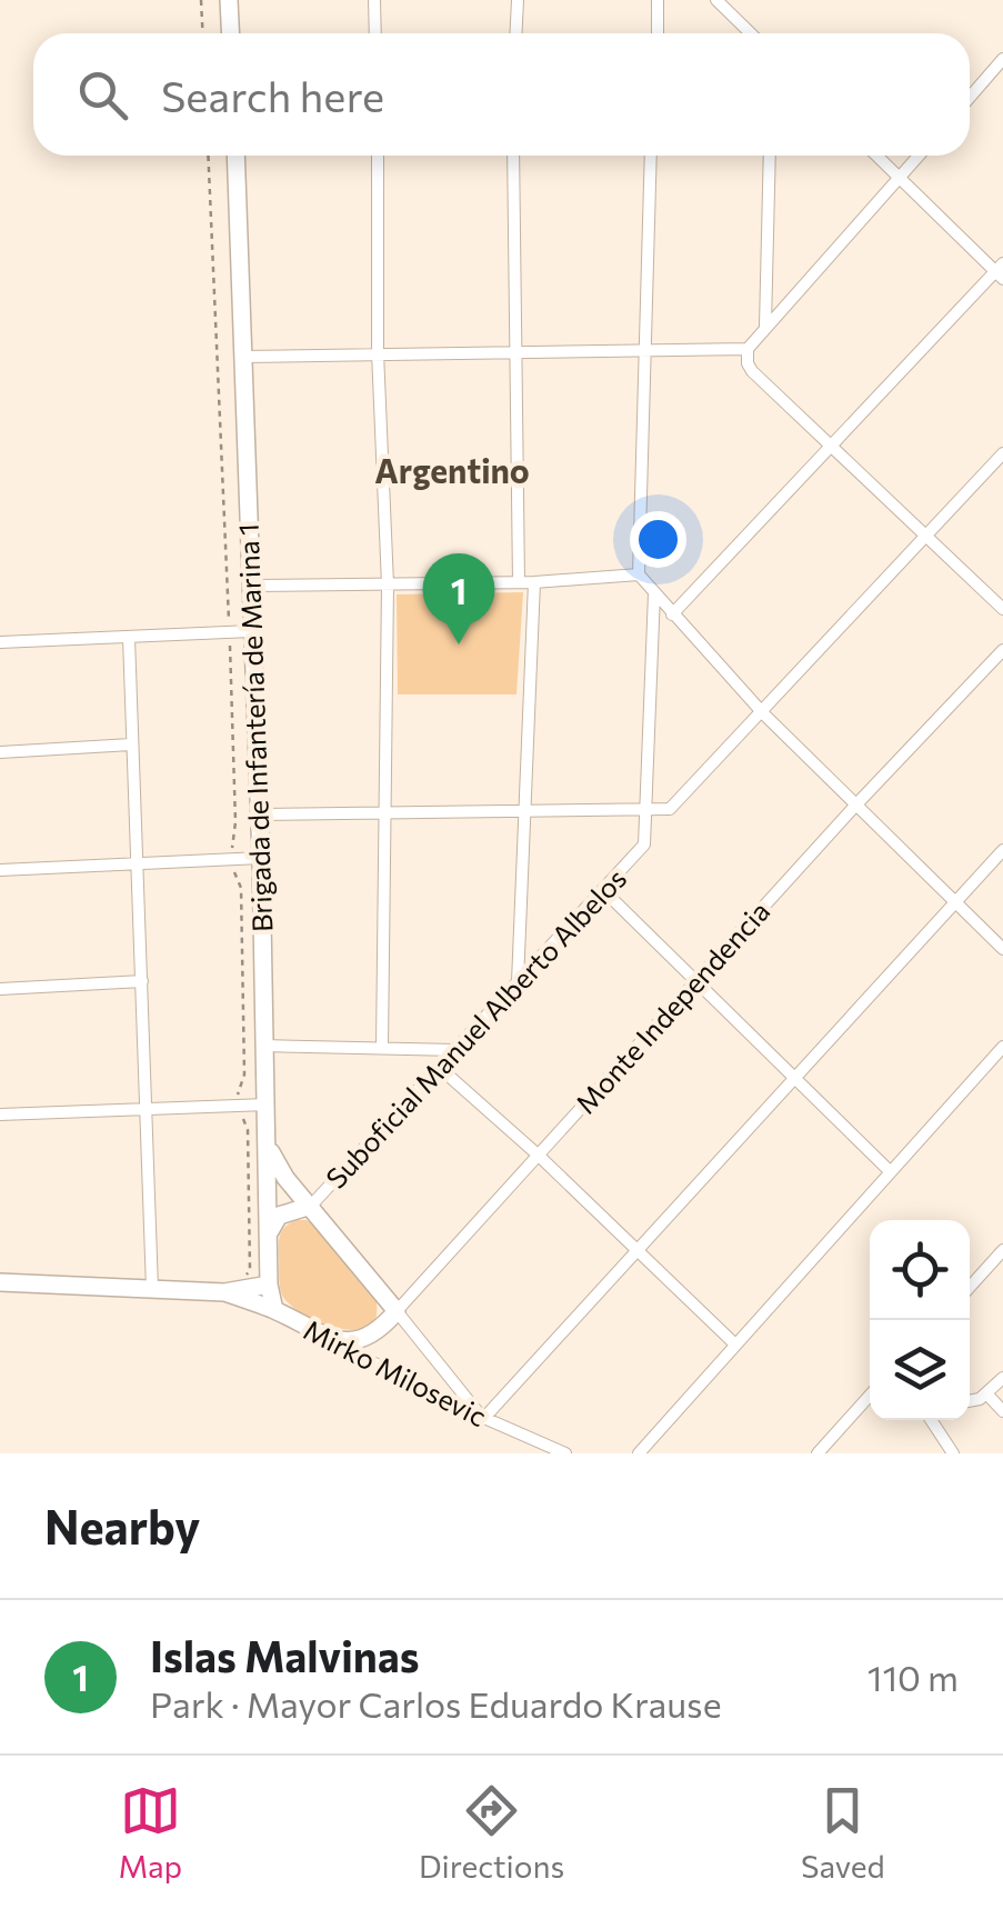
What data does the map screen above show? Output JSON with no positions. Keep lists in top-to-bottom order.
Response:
{
  "streets": {
    "street": [
      "Brigada de Infantería de Marina 1",
      "Monte Independencia",
      "Suboficial Manuel Alberto Albelos",
      "Mirko Milosevic"
    ]
  },
  "crossings": [
    ["Brigada de Infantería de Marina 1", "Suboficial Manuel Alberto Albelos"],
    ["Brigada de Infantería de Marina 1", "Mirko Milosevic"],
    ["Monte Independencia", "Mirko Milosevic"]
  ],
  "districts": ["Argentino"],
  "page": {
    "search": "Search here",
    "pins": "1",
    "heading": "Nearby",
    "list": [
      {
        "mark": "1",
        "name": "Islas Malvinas",
        "note": "Park · Mayor Carlos Eduardo Krause",
        "value": "110 m"
      }
    ],
    "nav": ["Map", "Directions", "Saved"]
  }
}
